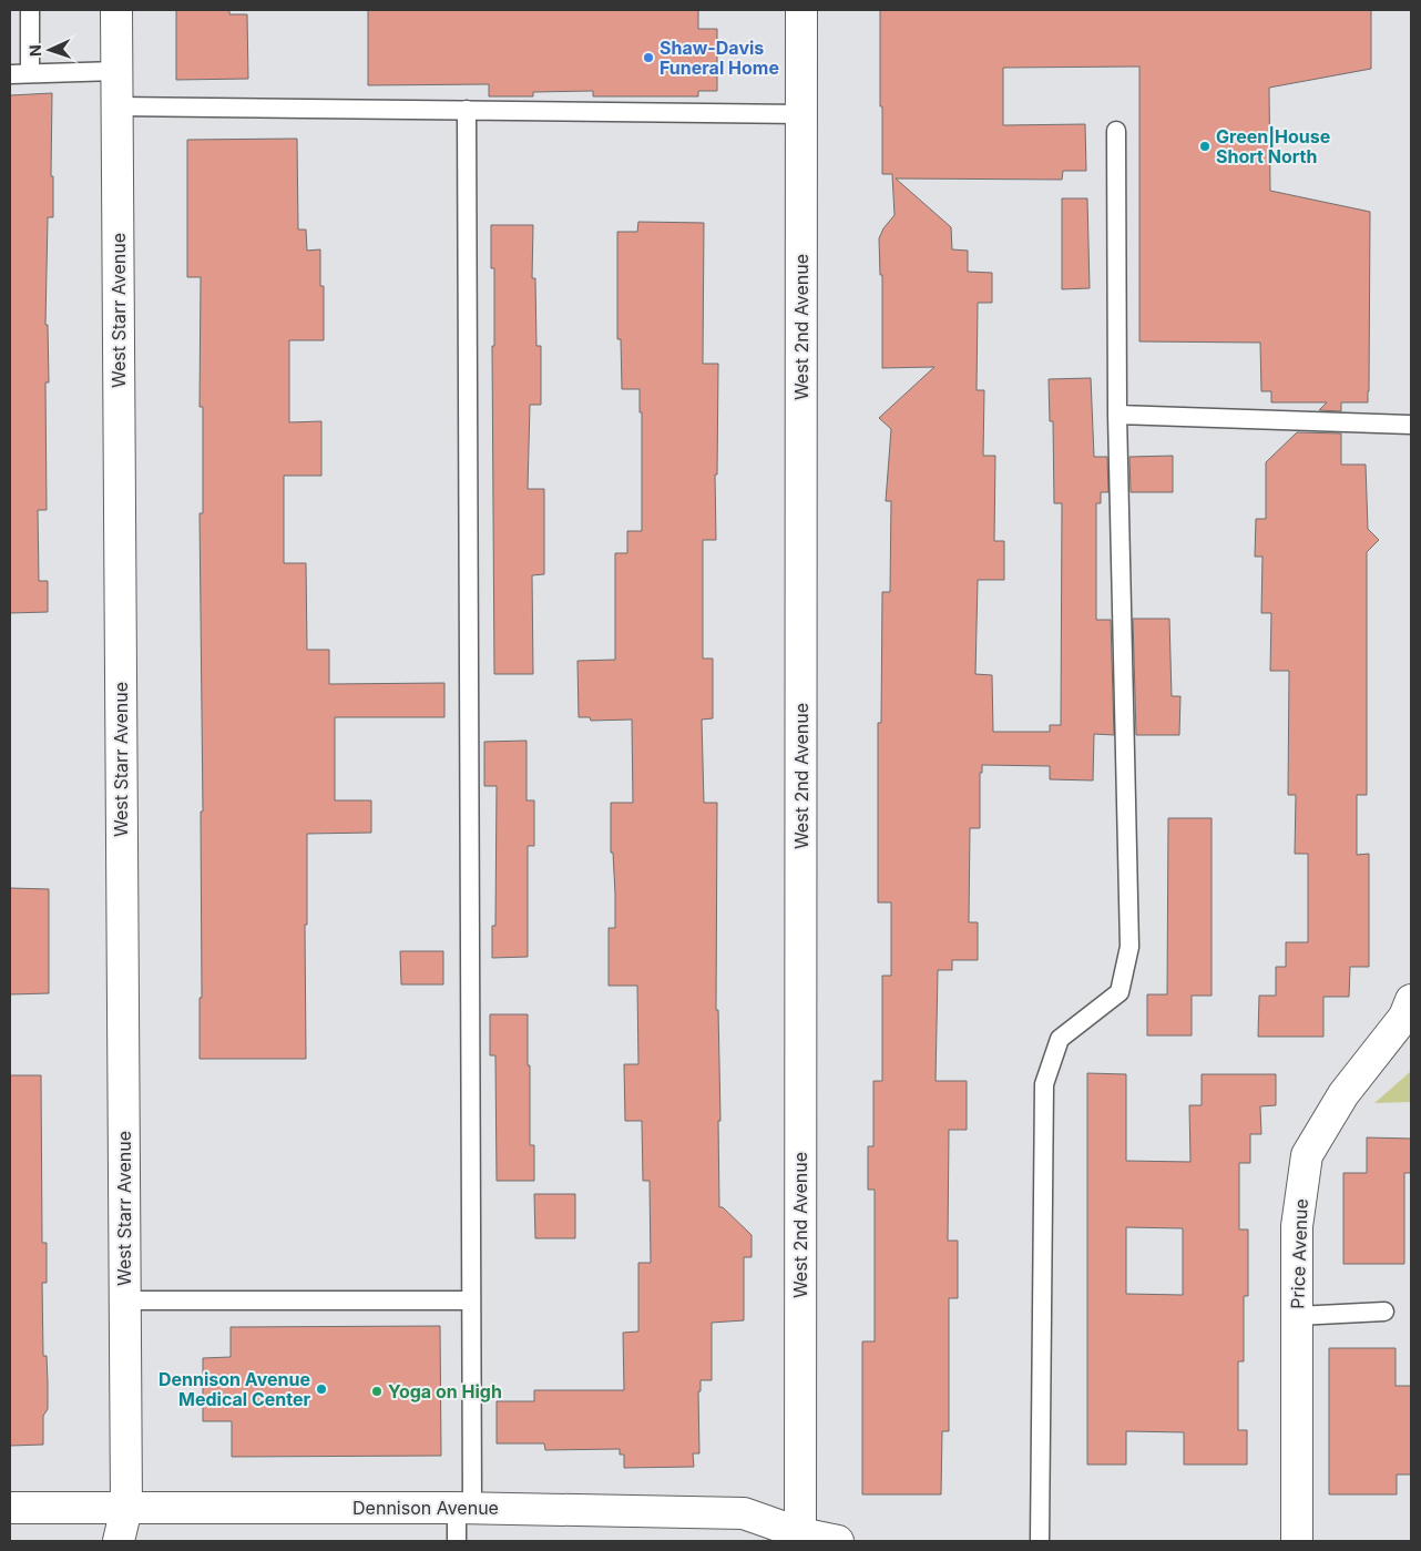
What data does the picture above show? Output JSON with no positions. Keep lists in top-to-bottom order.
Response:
{
  "streets": {
    "street": [
      "West Starr Avenue",
      "West 2nd Avenue",
      "Price Avenue",
      "Dennison Avenue"
    ]
  },
  "crossings": [
    ["West Starr Avenue", "Dennison Avenue"],
    ["West 2nd Avenue", "Dennison Avenue"]
  ],
  "places": [
    "Shaw-Davis Funeral Home",
    "Green|House Short North",
    "Dennison Avenue Medical Center",
    "Yoga on High"
  ],
  "north": "left"
}
